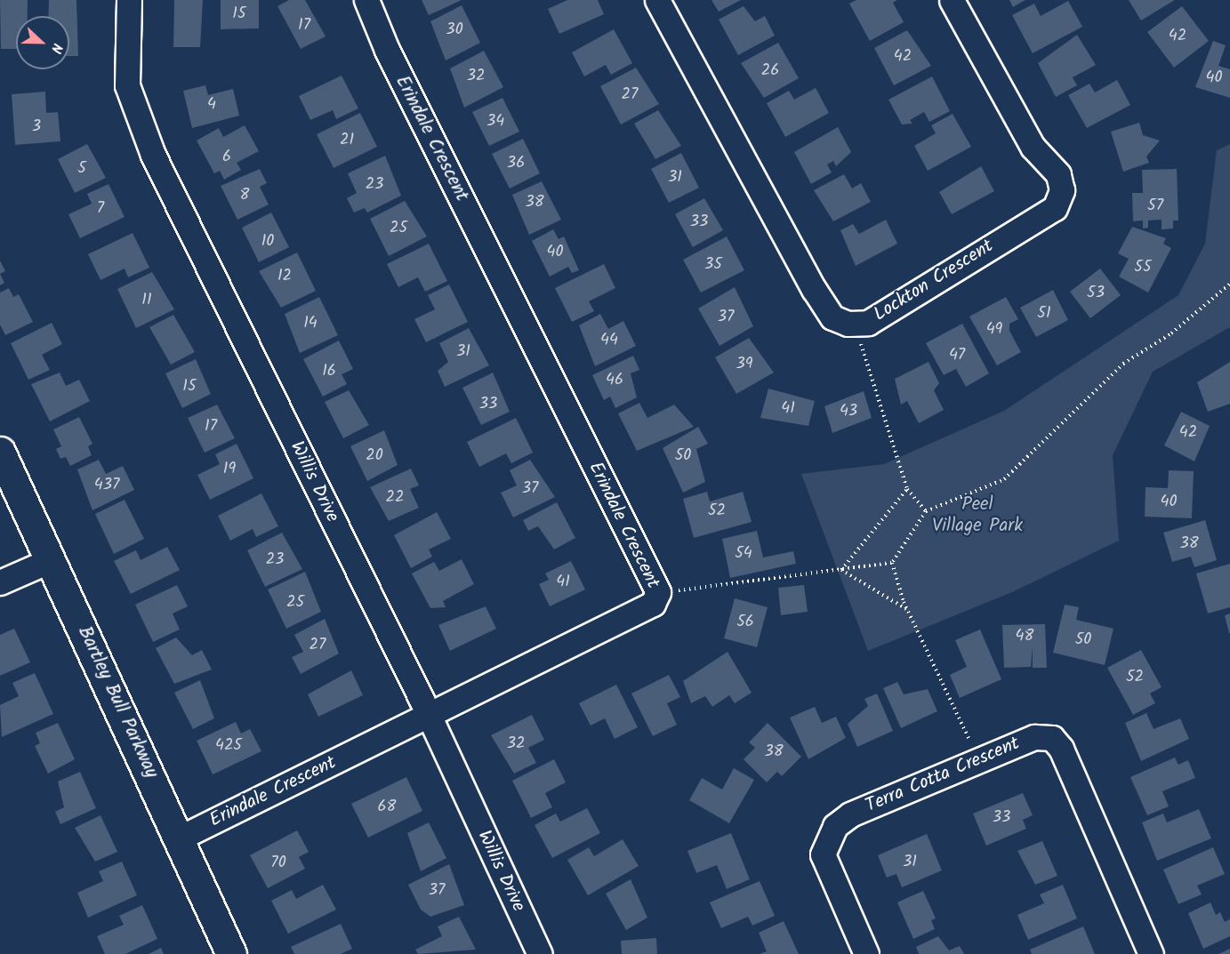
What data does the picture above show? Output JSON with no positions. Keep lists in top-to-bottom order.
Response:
{
  "streets": {
    "street": [
      "Erindale Crescent",
      "Lockton Crescent",
      "Willis Drive",
      "Bartley Bull Parkway",
      "Terra Cotta Crescent"
    ]
  },
  "crossings": [
    ["Erindale Crescent", "Willis Drive"],
    ["Erindale Crescent", "Bartley Bull Parkway"]
  ],
  "parks": ["Peel Village Park"],
  "house_numbers": [
    "15",
    "17",
    "30",
    "42",
    "42",
    "26",
    "32",
    "40",
    "27",
    "4",
    "34",
    "3",
    "21",
    "6",
    "36",
    "5",
    "31",
    "23",
    "8",
    "38",
    "57",
    "7",
    "33",
    "25",
    "10",
    "40",
    "35",
    "55",
    "12",
    "53",
    "11",
    "51",
    "37",
    "14",
    "49",
    "44",
    "31",
    "47",
    "39",
    "16",
    "46",
    "15",
    "33",
    "41",
    "43",
    "17",
    "42",
    "20",
    "50",
    "19",
    "437",
    "37",
    "22",
    "40",
    "52",
    "38",
    "54",
    "23",
    "41",
    "25",
    "56",
    "48",
    "50",
    "27",
    "52",
    "32",
    "425",
    "38",
    "68",
    "33",
    "31",
    "70",
    "37"
  ],
  "north": "right"
}
